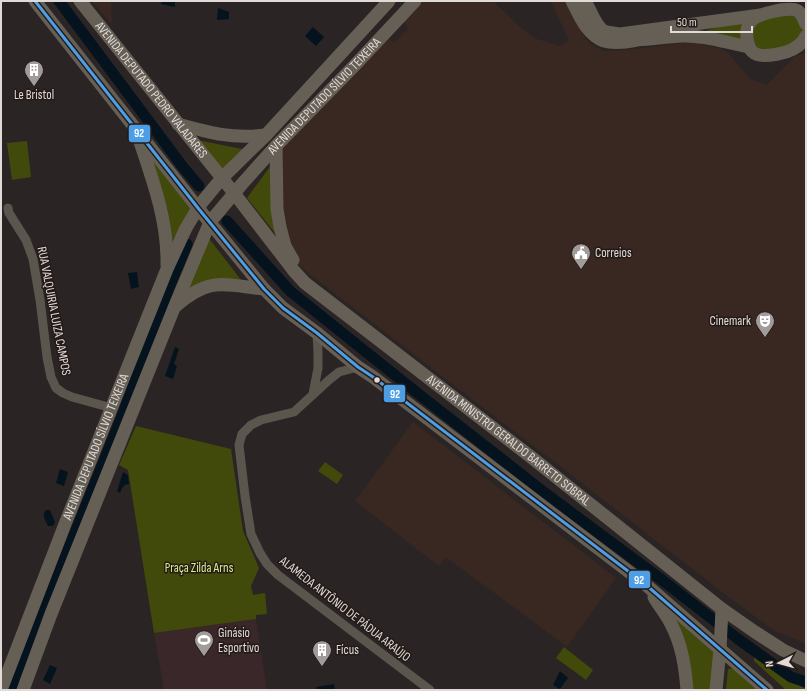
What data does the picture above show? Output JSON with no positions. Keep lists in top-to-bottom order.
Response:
{
  "streets": {
    "main road": ["AVENIDA DEPUTADO PEDRO VALADARES", "AVENIDA DEPUTADO SÍLVIO TEIXEIRA", "AVENIDA MINISTRO GERALDO BARRETO SOBRAL"],
    "street": ["RUA VALQUIRIA LUIZA CAMPOS", "ALAMEDA ANTÔNIO DE PÁDUA ARAÚJO"]
  },
  "crossings": [
    ["AVENIDA DEPUTADO PEDRO VALADARES", "AVENIDA DEPUTADO SÍLVIO TEIXEIRA"],
    ["AVENIDA DEPUTADO PEDRO VALADARES", "AVENIDA MINISTRO GERALDO BARRETO SOBRAL"],
    ["AVENIDA DEPUTADO SÍLVIO TEIXEIRA", "RUA VALQUIRIA LUIZA CAMPOS"],
    ["AVENIDA DEPUTADO SÍLVIO TEIXEIRA", "AVENIDA MINISTRO GERALDO BARRETO SOBRAL"]
  ],
  "parks": ["Praça Zilda Arns"],
  "places": {
    "building": ["Le Bristol", "Fícus"],
    "public building": ["Correios"],
    "theatre": ["Cinemark"],
    "sports": ["Ginásio Esportivo"]
  },
  "lines": ["transit line 92"],
  "scale_bar": "50 m",
  "north": "left"
}
